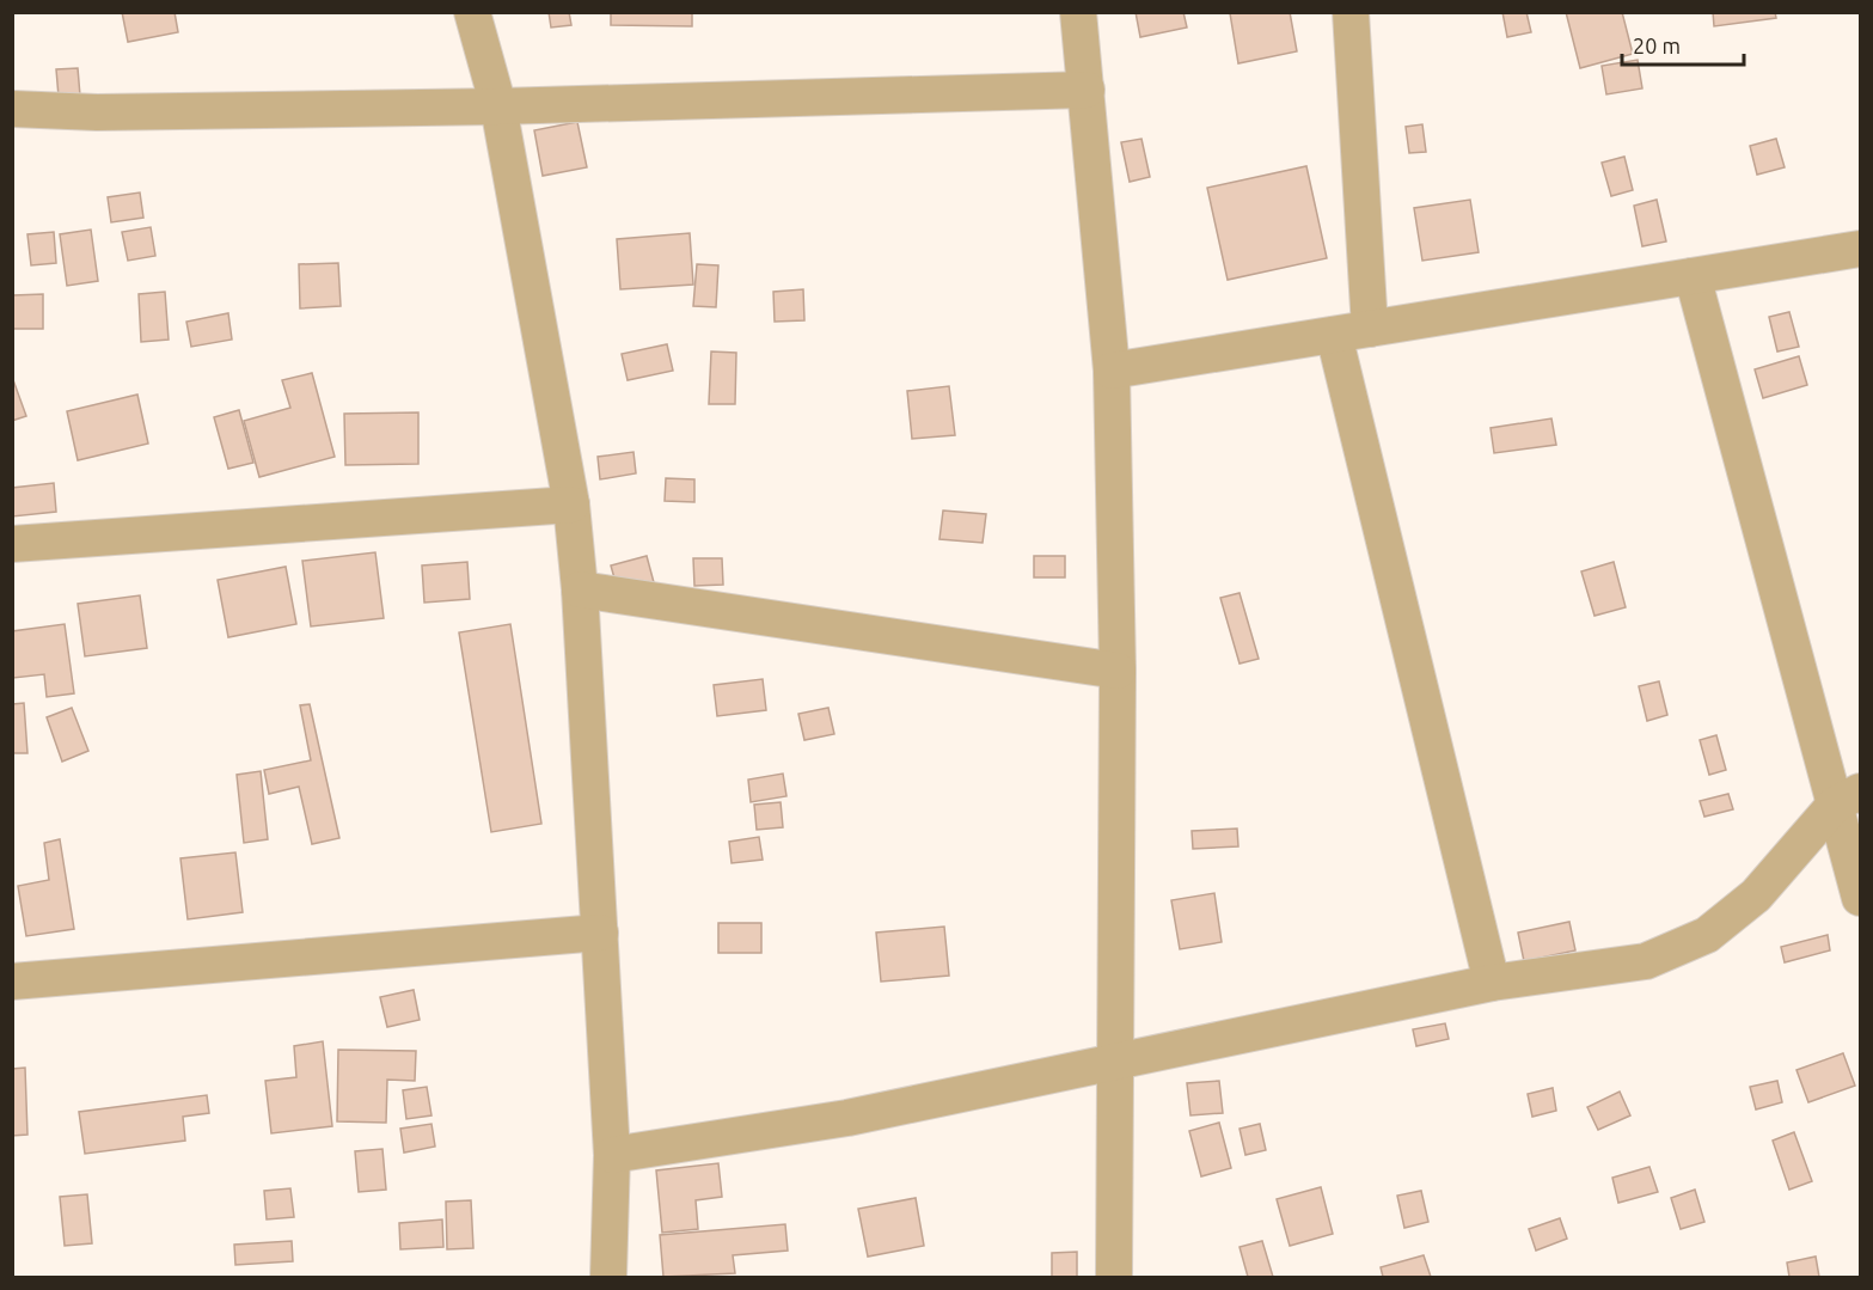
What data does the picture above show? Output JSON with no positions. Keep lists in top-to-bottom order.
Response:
{
  "scale_bar": "20 m"
}
